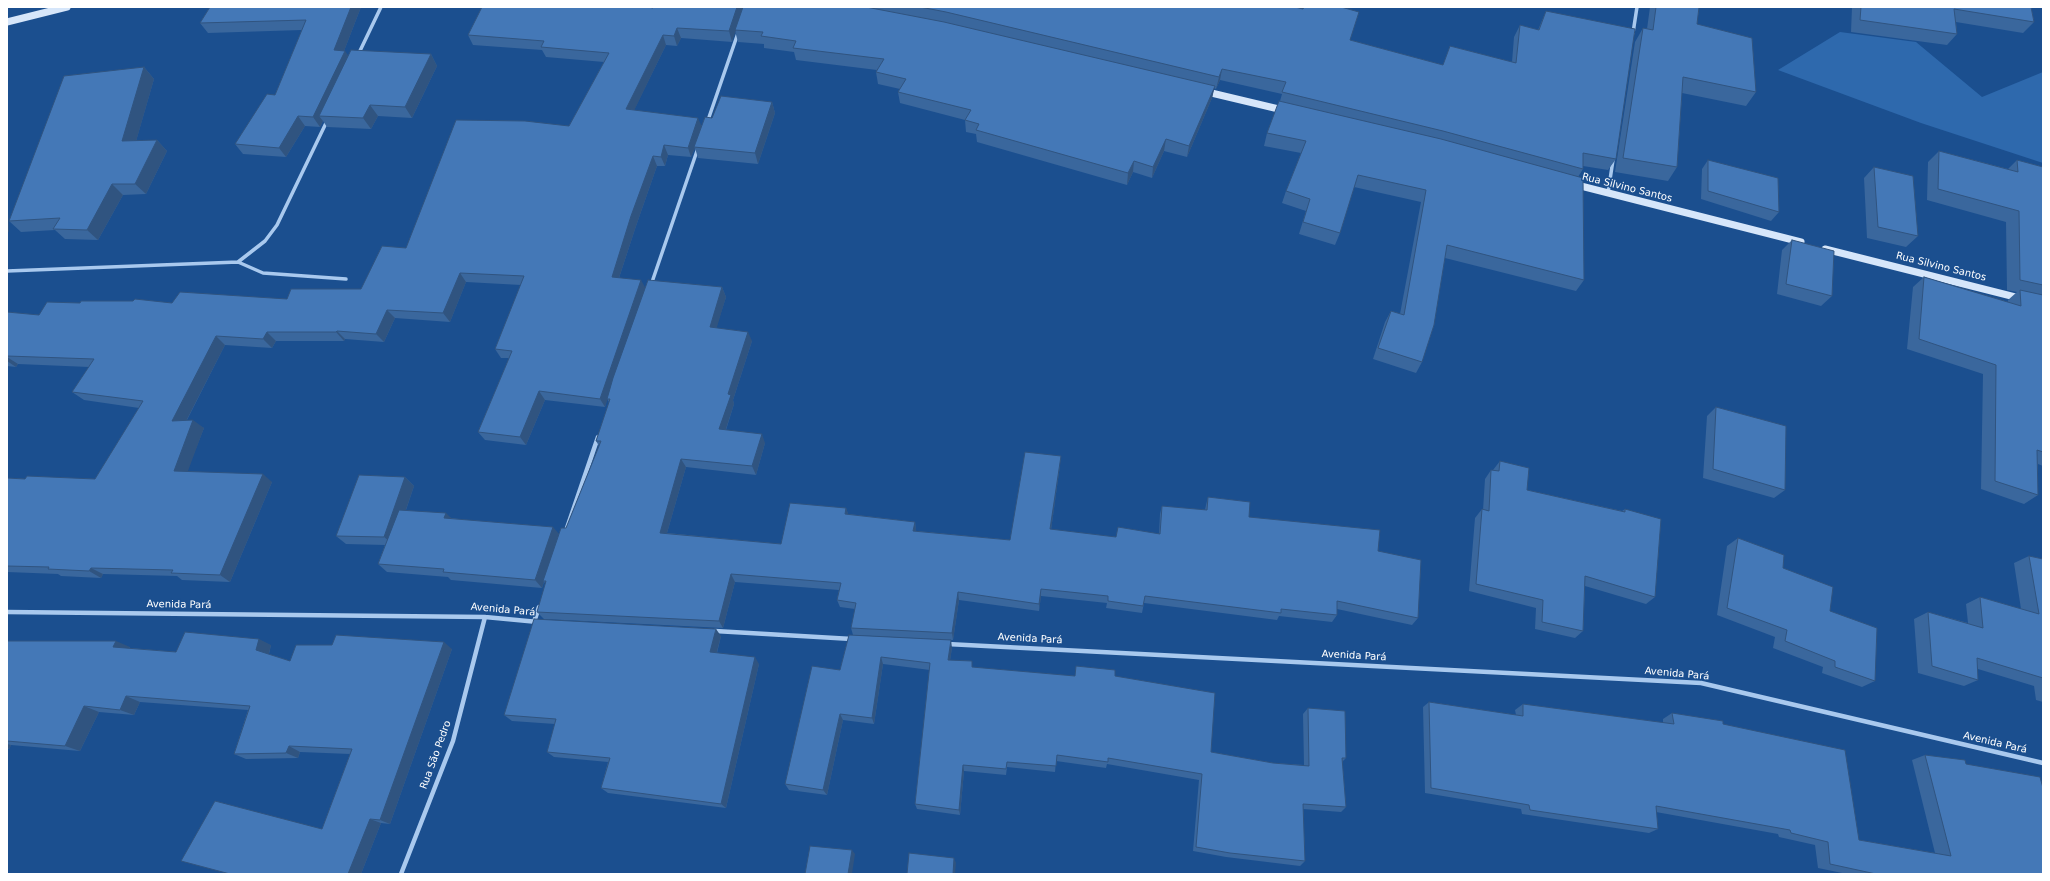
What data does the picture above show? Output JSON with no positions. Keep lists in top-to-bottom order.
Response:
{
  "streets": {
    "street": ["Rua Silvino Santos", "Avenida Pará", "Rua São Pedro"]
  },
  "crossings": [
    ["Avenida Pará", "Rua São Pedro"]
  ]
}
